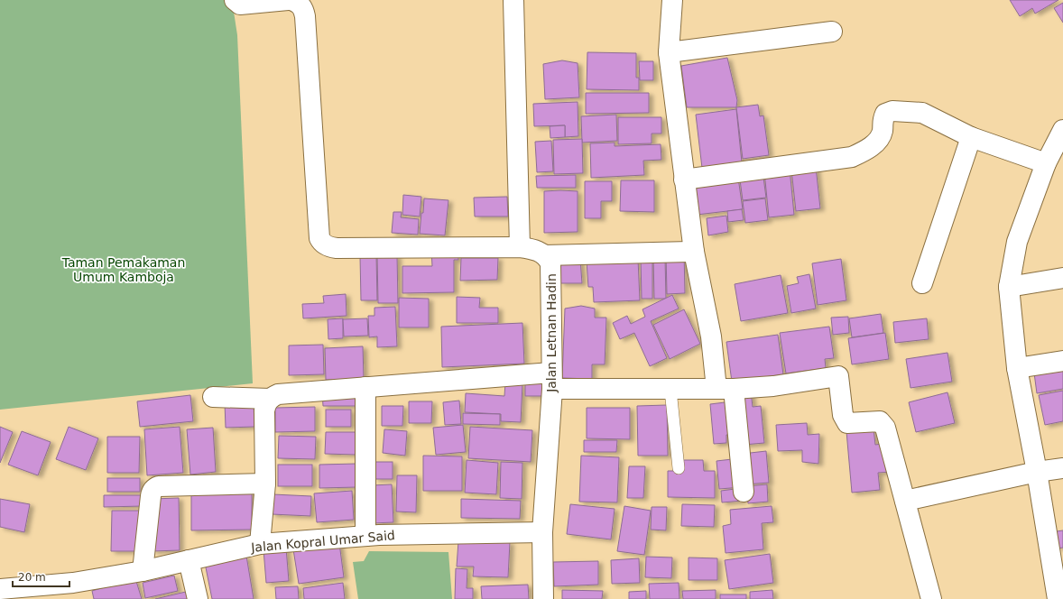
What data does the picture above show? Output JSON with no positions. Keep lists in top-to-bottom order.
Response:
{
  "streets": {
    "street": ["Jalan Letnan Hadin", "Jalan Kopral Umar Said"]
  },
  "crossings": [
    ["Jalan Letnan Hadin", "Jalan Kopral Umar Said"]
  ],
  "parks": ["Taman Pemakaman Umum Kamboja"],
  "scale_bar": "20 m"
}
